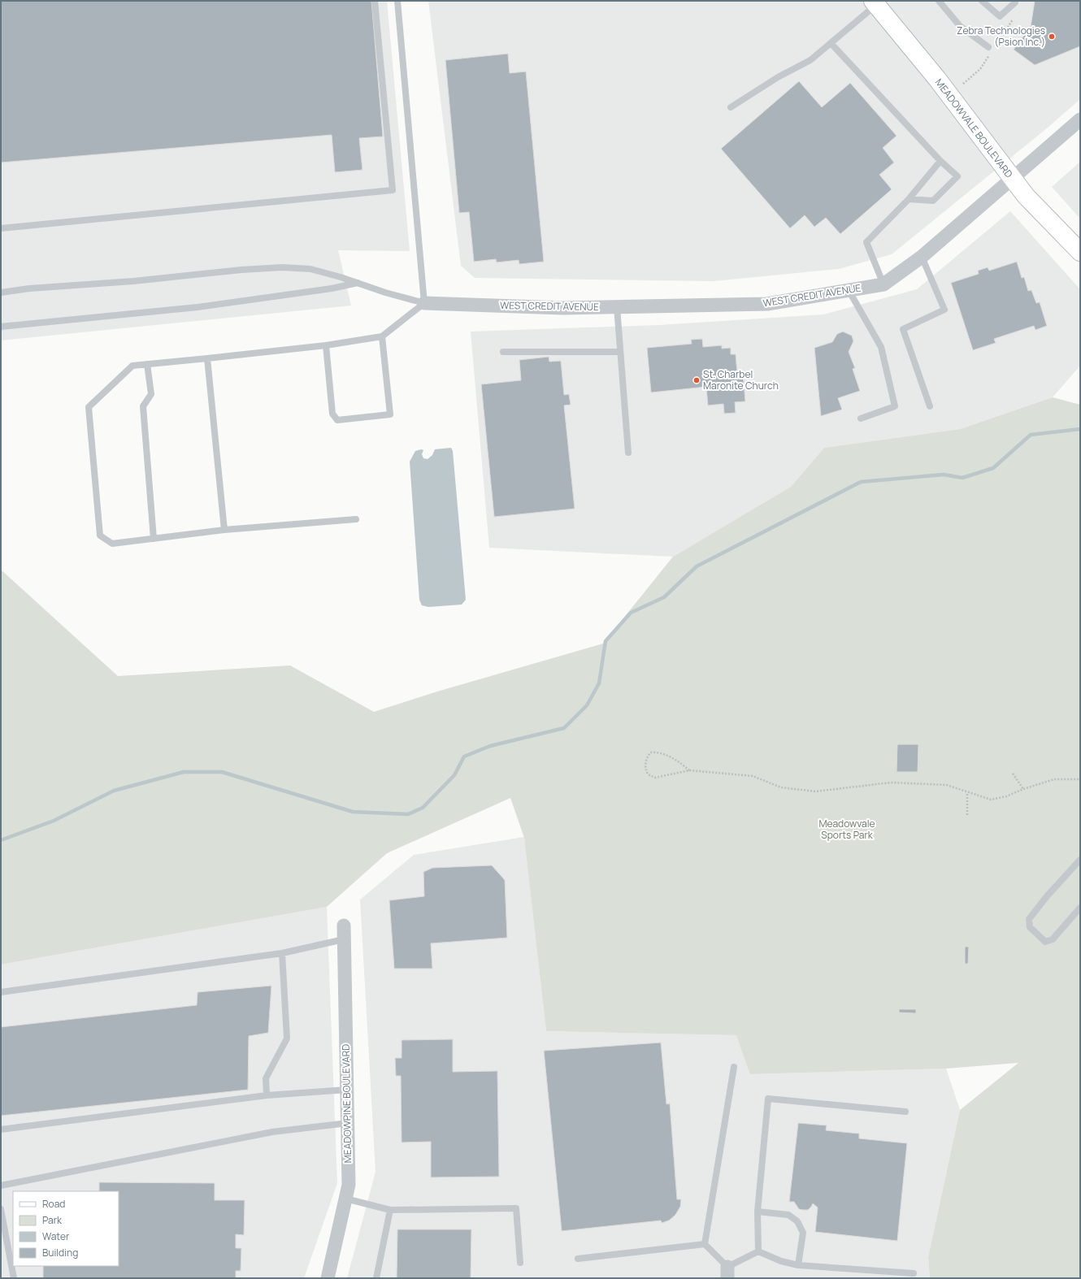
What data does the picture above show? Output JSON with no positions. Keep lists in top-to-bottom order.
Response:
{
  "streets": {
    "main road": ["MEADOWVALE BOULEVARD"],
    "street": ["WEST CREDIT AVENUE", "MEADOWPINE BOULEVARD"]
  },
  "crossings": [
    ["MEADOWVALE BOULEVARD", "WEST CREDIT AVENUE"]
  ],
  "parks": ["Meadowvale Sports Park"],
  "places": ["Zebra Technologies (Psion Inc.)", "St. Charbel Maronite Church"],
  "legend": [
    "Road",
    "Park",
    "Water",
    "Building"
  ]
}
